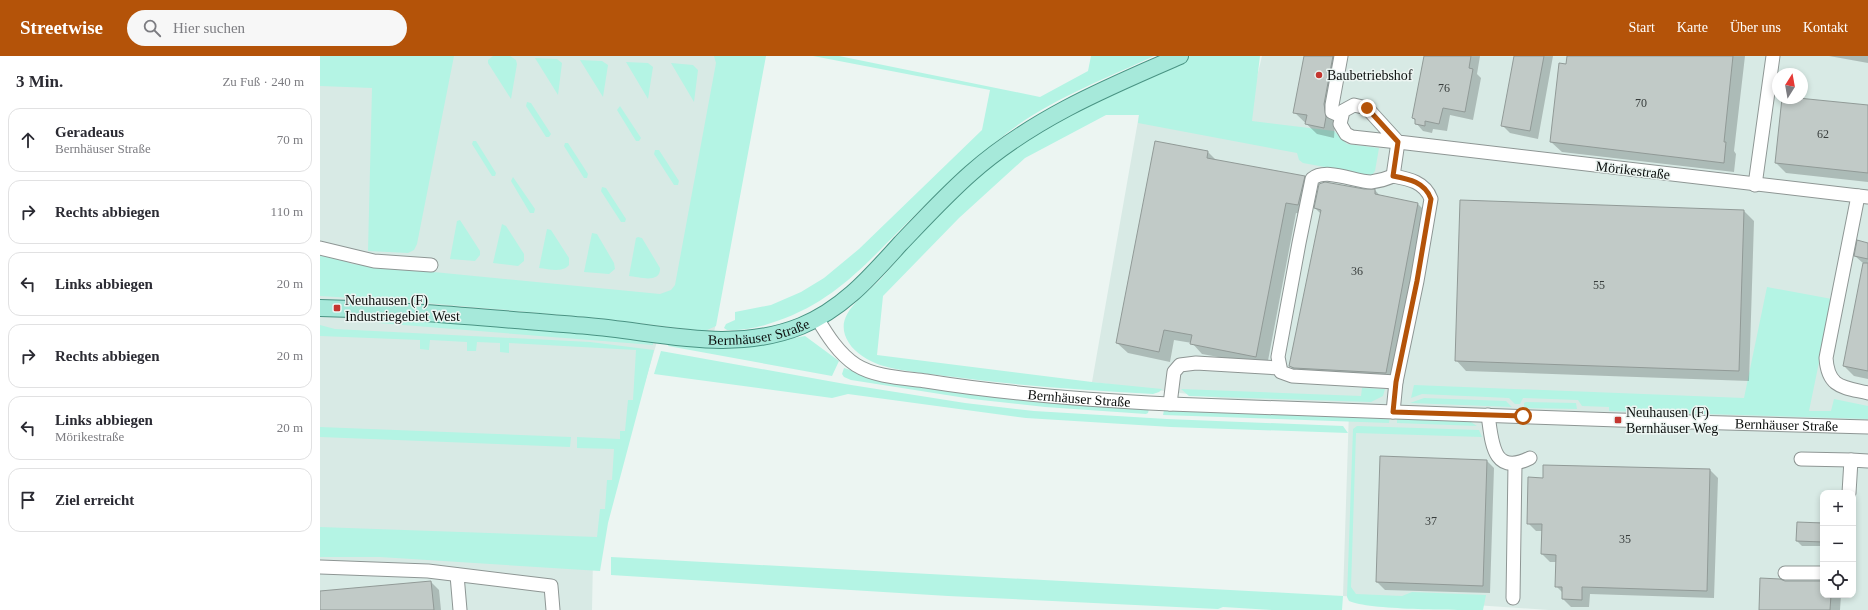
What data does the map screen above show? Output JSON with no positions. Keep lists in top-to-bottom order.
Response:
{
  "streets": {
    "main road": ["Bernhäuser Straße"],
    "street": ["Mörikestraße"]
  },
  "places": {
    "other": ["Baubetriebshof"],
    "transit": ["Neuhausen (F) Industriegebiet West", "Neuhausen (F) Bernhäuser Weg"]
  },
  "house_numbers": [
    "76",
    "70",
    "62",
    "36",
    "55",
    "37",
    "35"
  ],
  "north": "top",
  "page": {
    "header": "Streetwise",
    "search": "Hier suchen",
    "nav": [
      "Start",
      "Karte",
      "Über uns",
      "Kontakt"
    ],
    "heading": ["3 Min.", "Zu Fuß · 240 m"],
    "list": [
      ["Geradeaus", "Bernhäuser Straße", "70 m"],
      ["Rechts abbiegen", "110 m"],
      ["Links abbiegen", "20 m"],
      ["Rechts abbiegen", "20 m"],
      ["Links abbiegen", "Mörikestraße", "20 m"],
      "Ziel erreicht"
    ],
    "map_buttons": ["+", "−"]
  }
}
